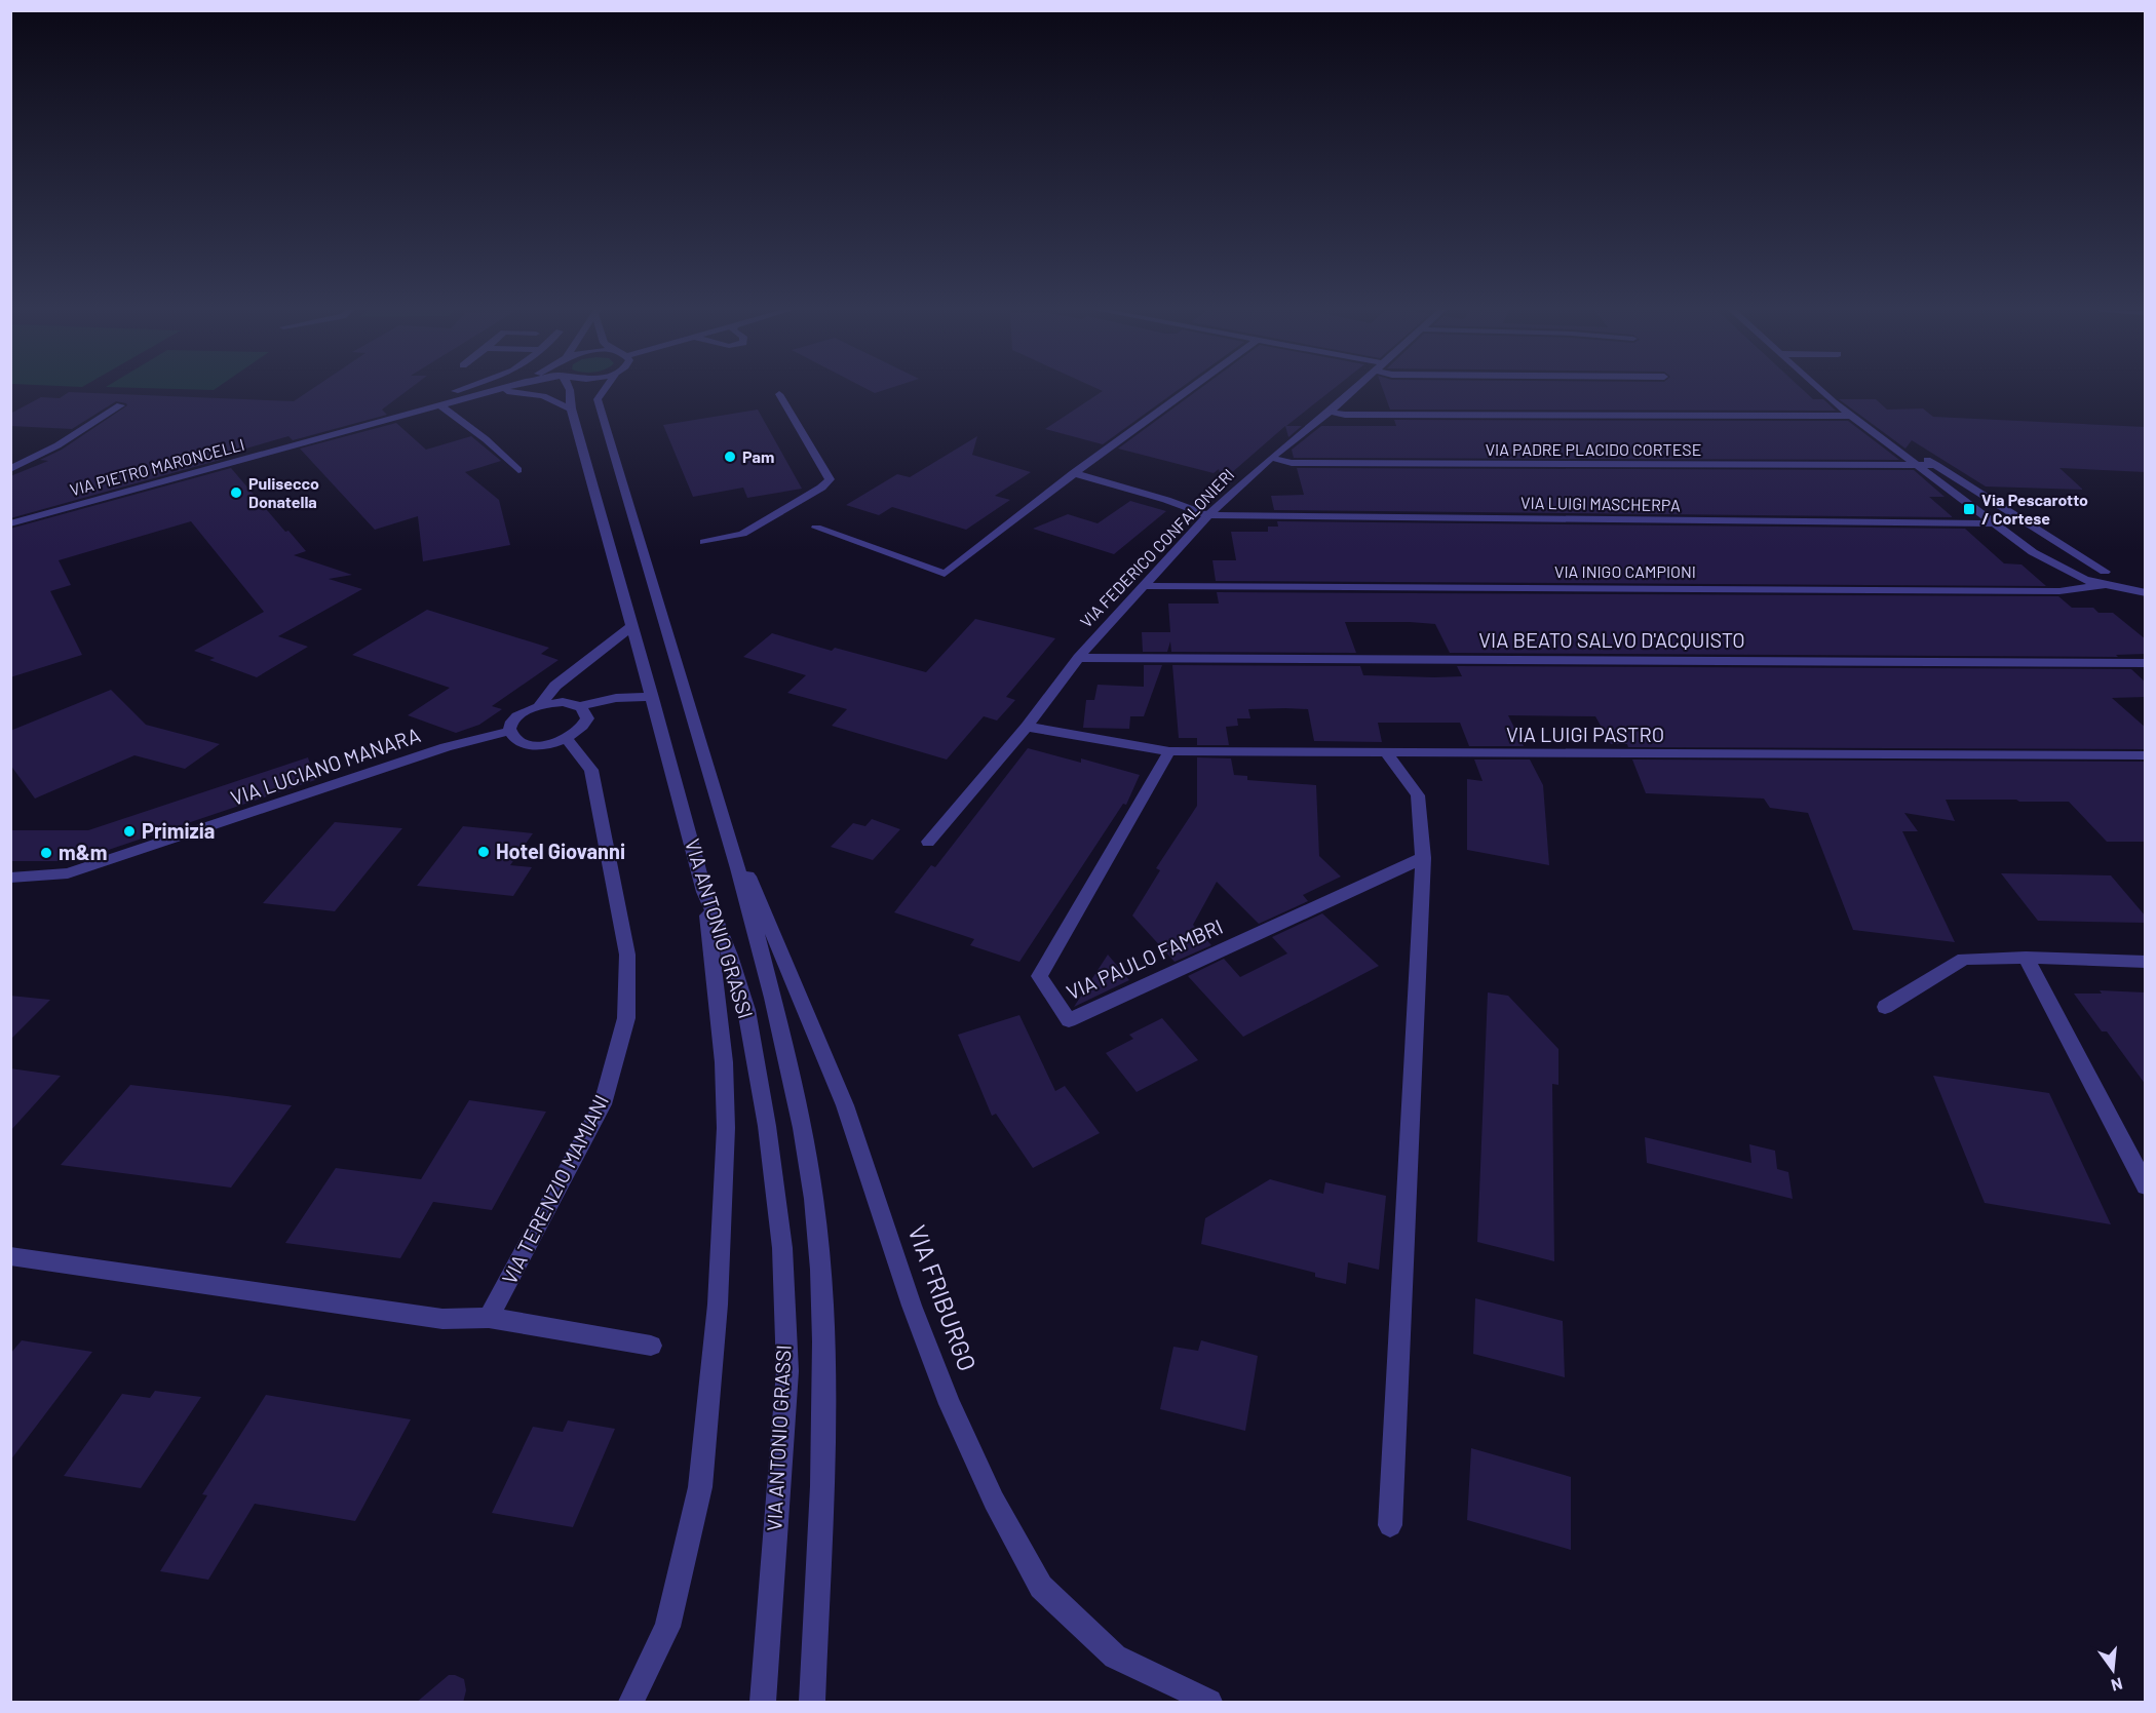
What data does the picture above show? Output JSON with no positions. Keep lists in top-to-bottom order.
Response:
{
  "streets": {
    "street": [
      "VIA PADRE PLACIDO CORTESE",
      "VIA PIETRO MARONCELLI",
      "VIA LUIGI MASCHERPA",
      "VIA FEDERICO CONFALONIERI",
      "VIA INIGO CAMPIONI",
      "VIA BEATO SALVO D'ACQUISTO",
      "VIA LUIGI PASTRO",
      "VIA LUCIANO MANARA",
      "VIA ANTONIO GRASSI",
      "VIA PAULO FAMBRI",
      "VIA TERENZIO MAMIANI",
      "VIA FRIBURGO"
    ]
  },
  "crossings": [
    ["VIA PADRE PLACIDO CORTESE", "VIA FEDERICO CONFALONIERI"],
    ["VIA LUIGI MASCHERPA", "VIA FEDERICO CONFALONIERI"],
    ["VIA FEDERICO CONFALONIERI", "VIA INIGO CAMPIONI"],
    ["VIA FEDERICO CONFALONIERI", "VIA BEATO SALVO D'ACQUISTO"],
    ["VIA FEDERICO CONFALONIERI", "VIA LUIGI PASTRO"],
    ["VIA LUIGI PASTRO", "VIA PAULO FAMBRI"],
    ["VIA ANTONIO GRASSI", "VIA FRIBURGO"]
  ],
  "places": {
    "other": [
      "Pam",
      "Pulisecco Donatella",
      "Primizia",
      "Hotel Giovanni",
      "m&m"
    ],
    "transit": ["Via Pescarotto / Cortese"]
  },
  "north": "bottom"
}
